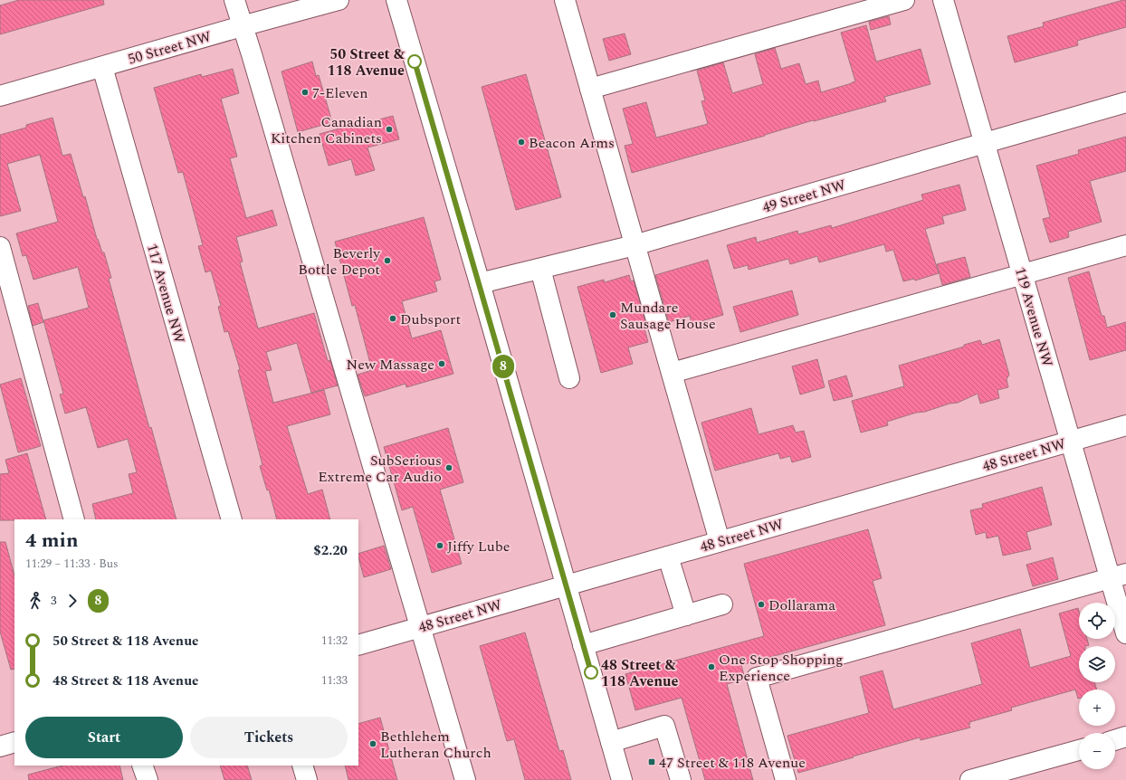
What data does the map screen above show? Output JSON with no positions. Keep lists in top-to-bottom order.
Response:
{
  "streets": {
    "street": [
      "50 Street NW",
      "49 Street NW",
      "117 Avenue NW",
      "119 Avenue NW",
      "48 Street NW"
    ]
  },
  "crossings": [
    ["50 Street NW", "117 Avenue NW"],
    ["49 Street NW", "119 Avenue NW"],
    ["119 Avenue NW", "48 Street NW"]
  ],
  "places": {
    "other": [
      "50 Street & 118 Avenue",
      "7-Eleven",
      "Canadian Kitchen Cabinets",
      "Beacon Arms",
      "Beverly Bottle Depot",
      "Mundare Sausage House",
      "Dubsport",
      "New Massage",
      "SubSerious Extreme Car Audio",
      "Jiffy Lube",
      "Dollarama",
      "One Stop Shopping Experience",
      "48 Street & 118 Avenue",
      "Bethlehem Lutheran Church"
    ],
    "transit": ["47 Street & 118 Avenue"]
  },
  "lines": ["bus line 8"],
  "page": {
    "on_map": "8",
    "heading": ["4 min", "11:29 – 11:33 · Bus", "$2.20"],
    "legs": ["3", "8"],
    "map_buttons": ["+", "−"],
    "list": [
      {
        "name": "50 Street & 118 Avenue",
        "value": "11:32"
      },
      {
        "name": "48 Street & 118 Avenue",
        "value": "11:33"
      }
    ],
    "buttons": ["Start", "Tickets"]
  }
}
